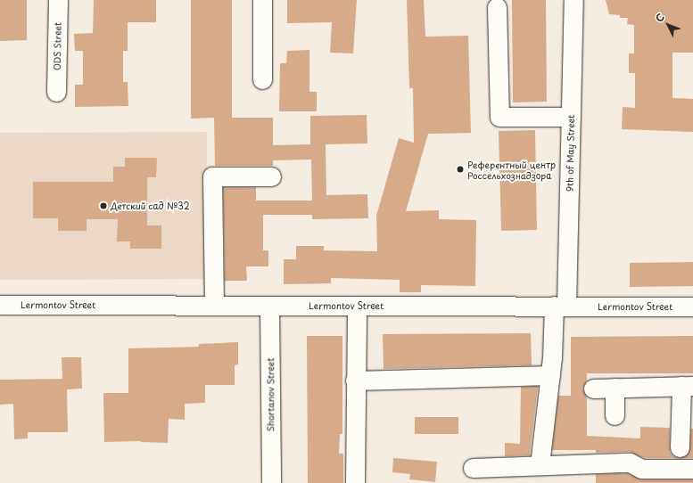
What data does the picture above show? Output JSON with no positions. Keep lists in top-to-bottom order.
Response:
{
  "streets": {
    "street": [
      "ODS Street",
      "9th of May Street",
      "Lermontov Street",
      "Shortanov Street"
    ]
  },
  "crossings": [
    ["9th of May Street", "Lermontov Street"],
    ["Lermontov Street", "Shortanov Street"]
  ],
  "places": ["Референтный центр Россельхознадзора", "Детский сад №32"],
  "north": "top left"
}
